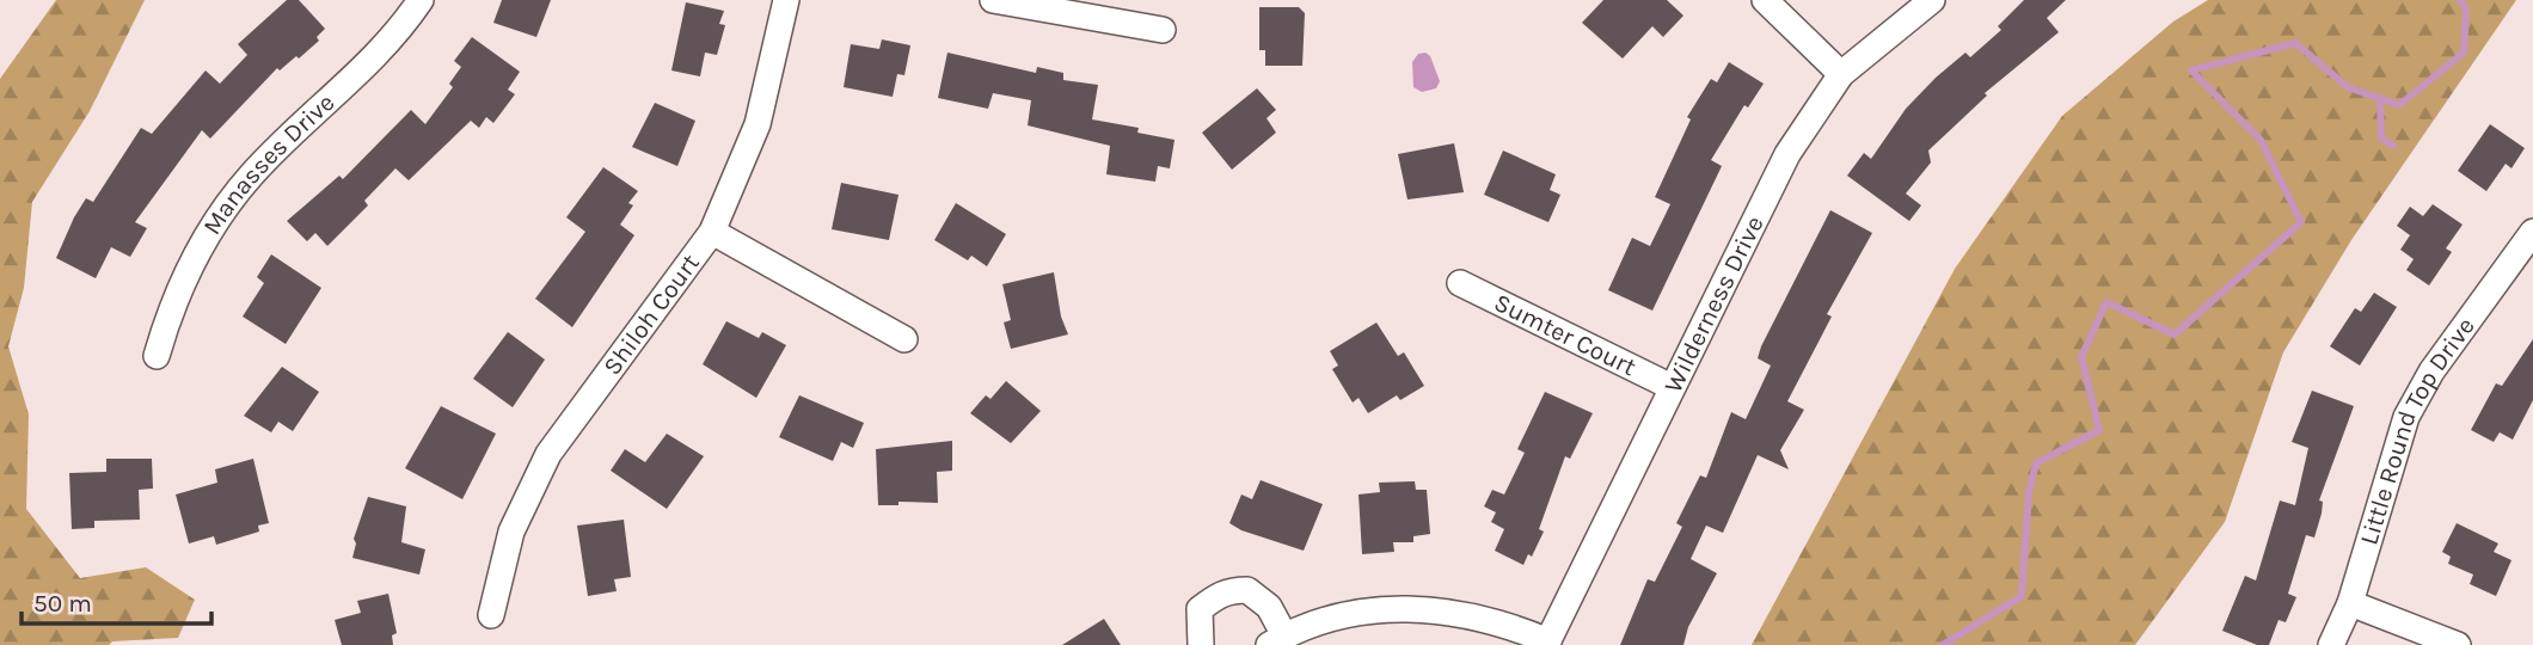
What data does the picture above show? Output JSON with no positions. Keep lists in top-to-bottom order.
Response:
{
  "streets": {
    "street": [
      "Manasses Drive",
      "Wilderness Drive",
      "Shiloh Court",
      "Sumter Court",
      "Little Round Top Drive"
    ]
  },
  "crossings": [
    ["Wilderness Drive", "Sumter Court"]
  ],
  "scale_bar": "50 m"
}
